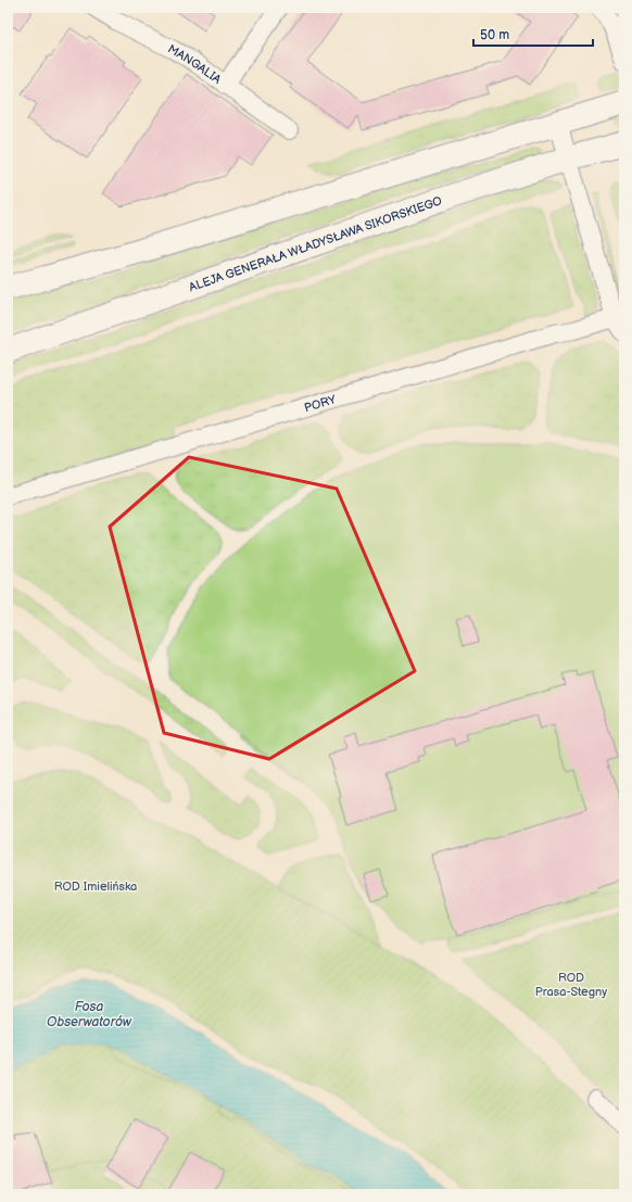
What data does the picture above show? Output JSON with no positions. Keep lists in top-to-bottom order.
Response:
{
  "streets": {
    "main road": ["ALEJA GENERAŁA WŁADYSŁAWA SIKORSKIEGO"],
    "street": ["MANGALIA", "PORY"]
  },
  "water": ["Fosa Obserwatorów"],
  "parks": ["ROD Imielińska", "ROD Prasa-Stegny"],
  "scale_bar": "50 m"
}
